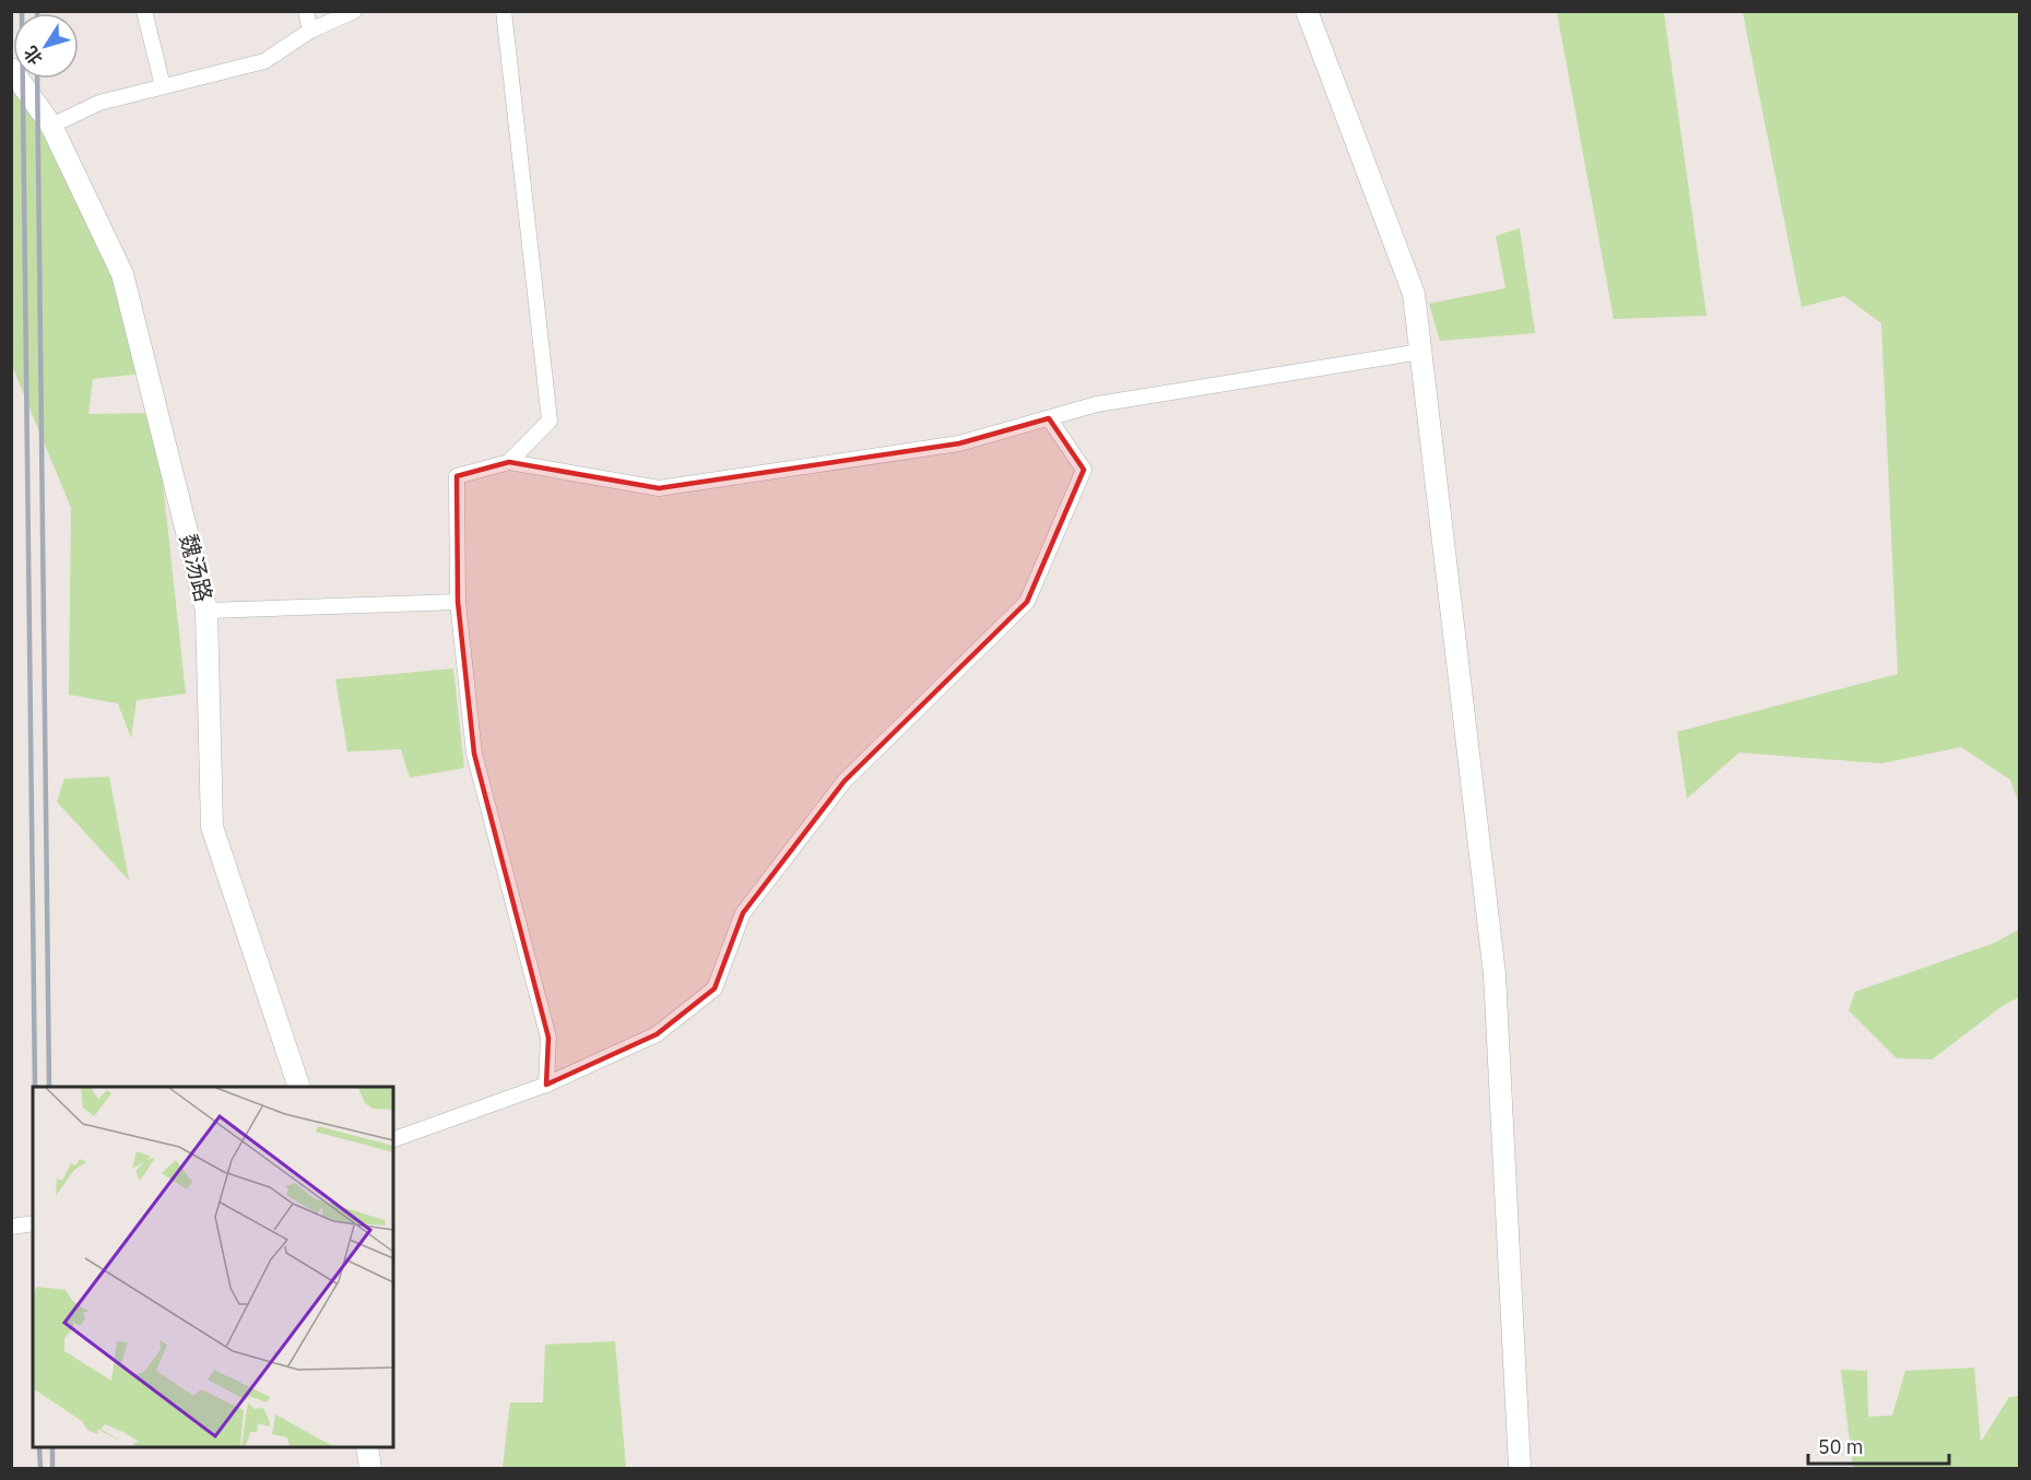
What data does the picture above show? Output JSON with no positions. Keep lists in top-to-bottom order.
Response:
{
  "streets": {
    "main road": ["魏汤路"]
  },
  "scale_bar": "50 m",
  "north": "bottom left"
}
